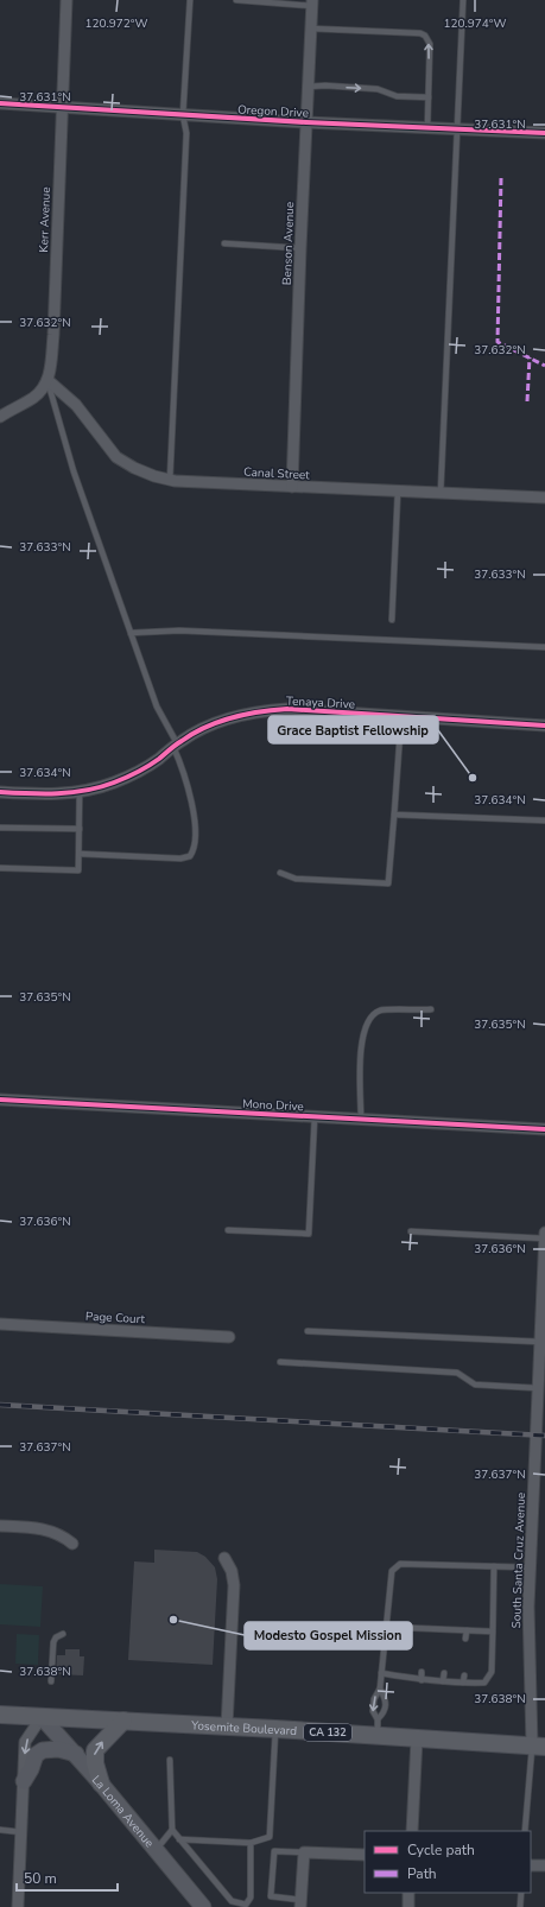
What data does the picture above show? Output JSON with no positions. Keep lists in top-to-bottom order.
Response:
{
  "streets": {
    "main road": ["Yosemite Boulevard", "CA 132", "La Loma Avenue"],
    "street": [
      "Oregon Drive",
      "Kerr Avenue",
      "Benson Avenue",
      "Canal Street",
      "Tenaya Drive",
      "Mono Drive",
      "Page Court",
      "South Santa Cruz Avenue"
    ]
  },
  "crossings": [
    ["Oregon Drive", "Kerr Avenue"],
    ["Oregon Drive", "Benson Avenue"],
    ["Kerr Avenue", "Canal Street"],
    ["Benson Avenue", "Canal Street"],
    ["South Santa Cruz Avenue", "Yosemite Boulevard"],
    ["Yosemite Boulevard", "La Loma Avenue"]
  ],
  "places": ["Grace Baptist Fellowship", "Modesto Gospel Mission"],
  "legend": ["Cycle path", "Path"],
  "scale_bar": "50 m",
  "coordinates": [
    "120.972°W",
    "120.974°W",
    "37.631°N",
    "37.632°N",
    "37.633°N",
    "37.634°N",
    "37.635°N",
    "37.636°N",
    "37.637°N",
    "37.638°N"
  ]
}
